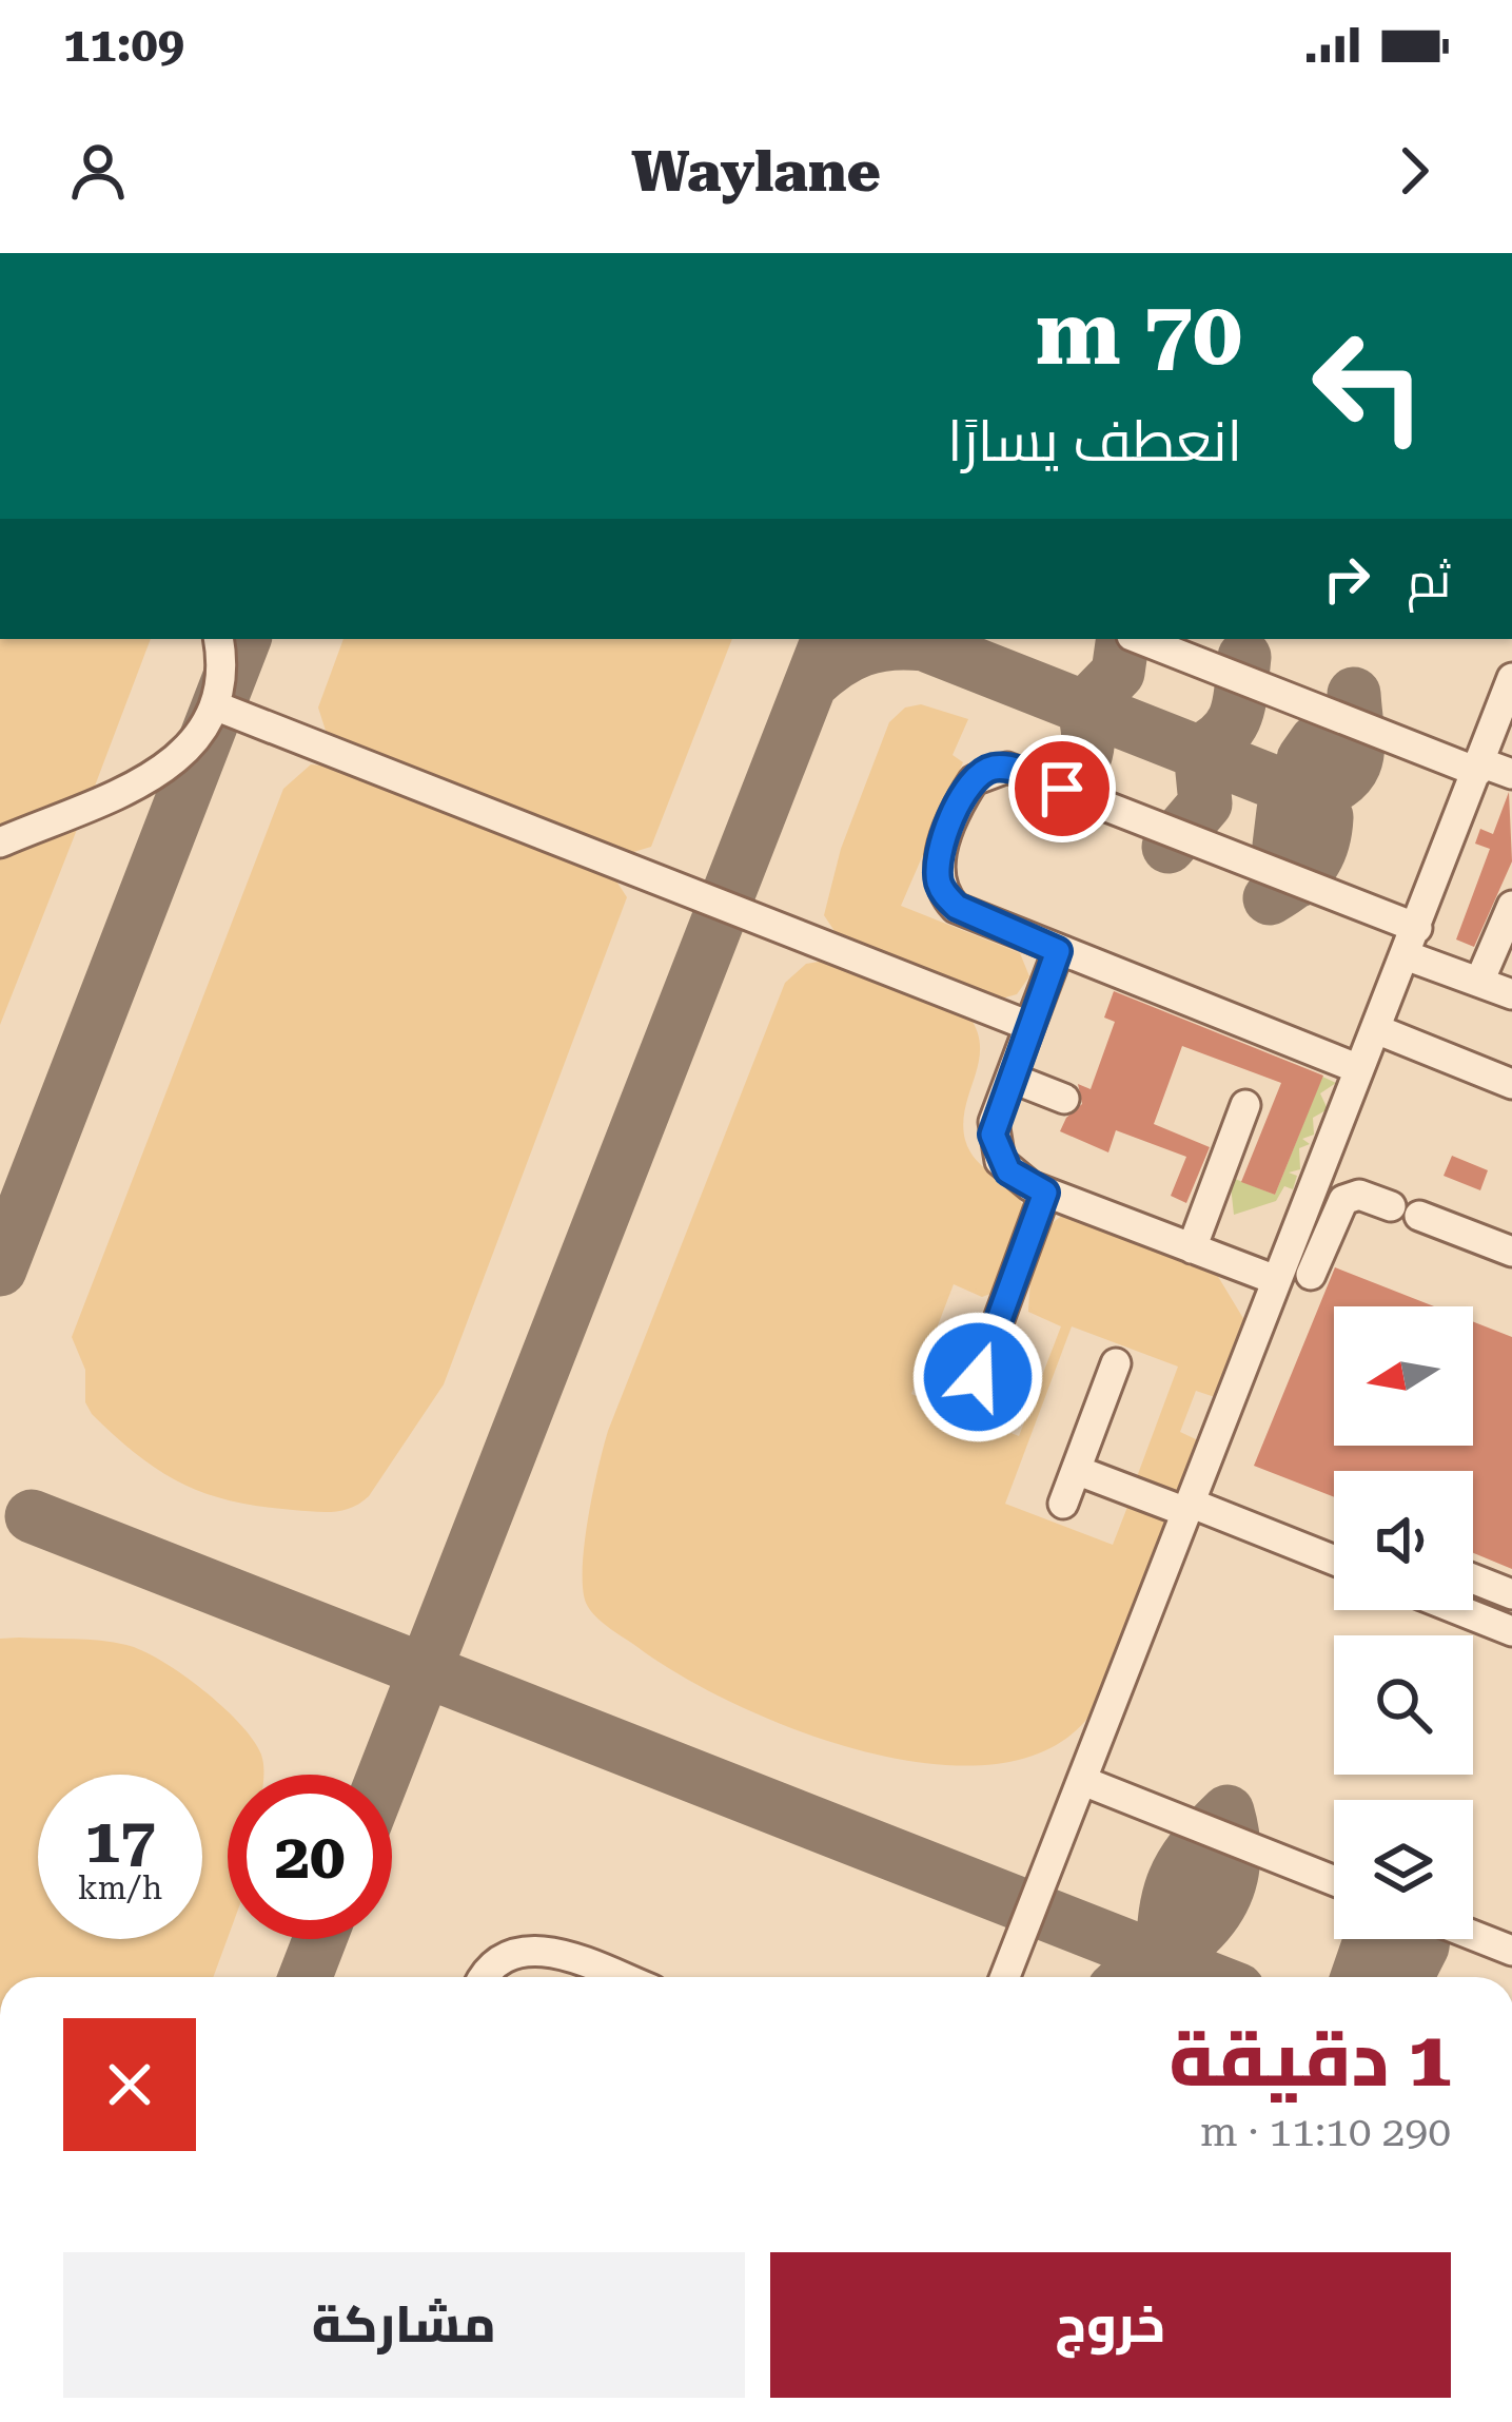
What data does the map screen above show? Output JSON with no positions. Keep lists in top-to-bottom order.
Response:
{
  "north": "left",
  "page": {
    "status": "11:09",
    "header": "Waylane",
    "turn": ["70 m", "انعطف يسارًا"],
    "then": "ثم",
    "speed": "17 km/h",
    "limit": "20",
    "heading": ["1 دقيقة", "290 m · 11:10"],
    "buttons": ["خروج", "مشاركة"]
  }
}
